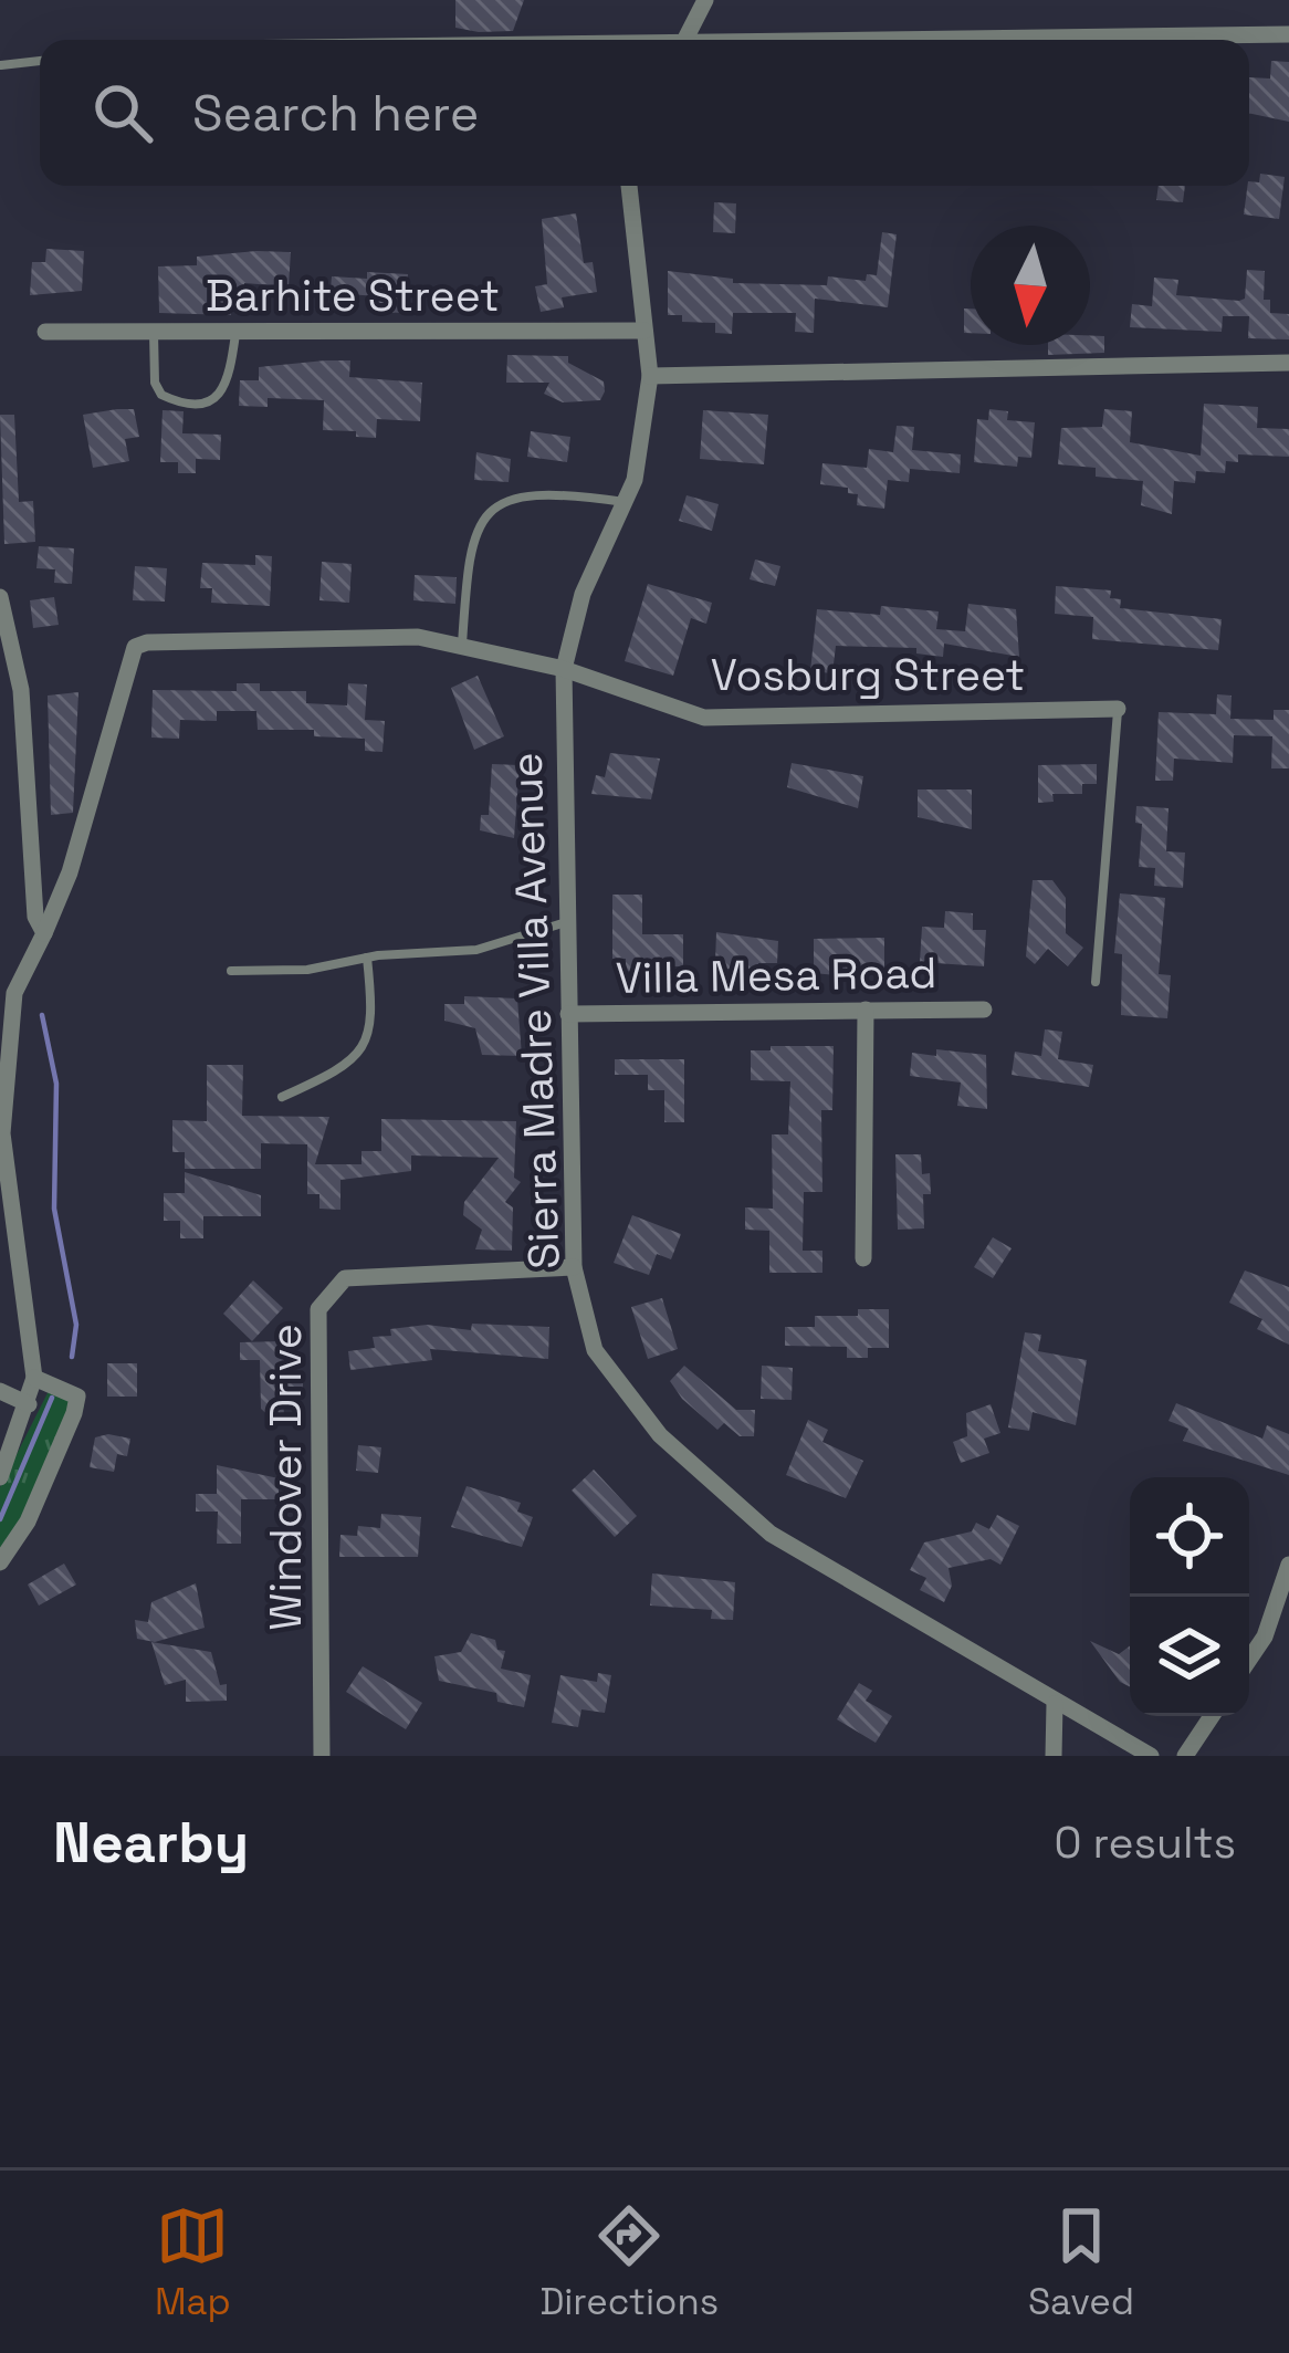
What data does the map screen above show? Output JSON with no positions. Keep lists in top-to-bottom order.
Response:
{
  "streets": {
    "street": [
      "Barhite Street",
      "Vosburg Street",
      "Villa Mesa Road",
      "Sierra Madre Villa Avenue",
      "Windover Drive"
    ]
  },
  "crossings": [
    ["Barhite Street", "Sierra Madre Villa Avenue"],
    ["Vosburg Street", "Sierra Madre Villa Avenue"],
    ["Villa Mesa Road", "Sierra Madre Villa Avenue"],
    ["Sierra Madre Villa Avenue", "Windover Drive"]
  ],
  "north": "bottom",
  "page": {
    "search": "Search here",
    "heading": ["Nearby", "0 results"],
    "nav": ["Map", "Directions", "Saved"]
  }
}
